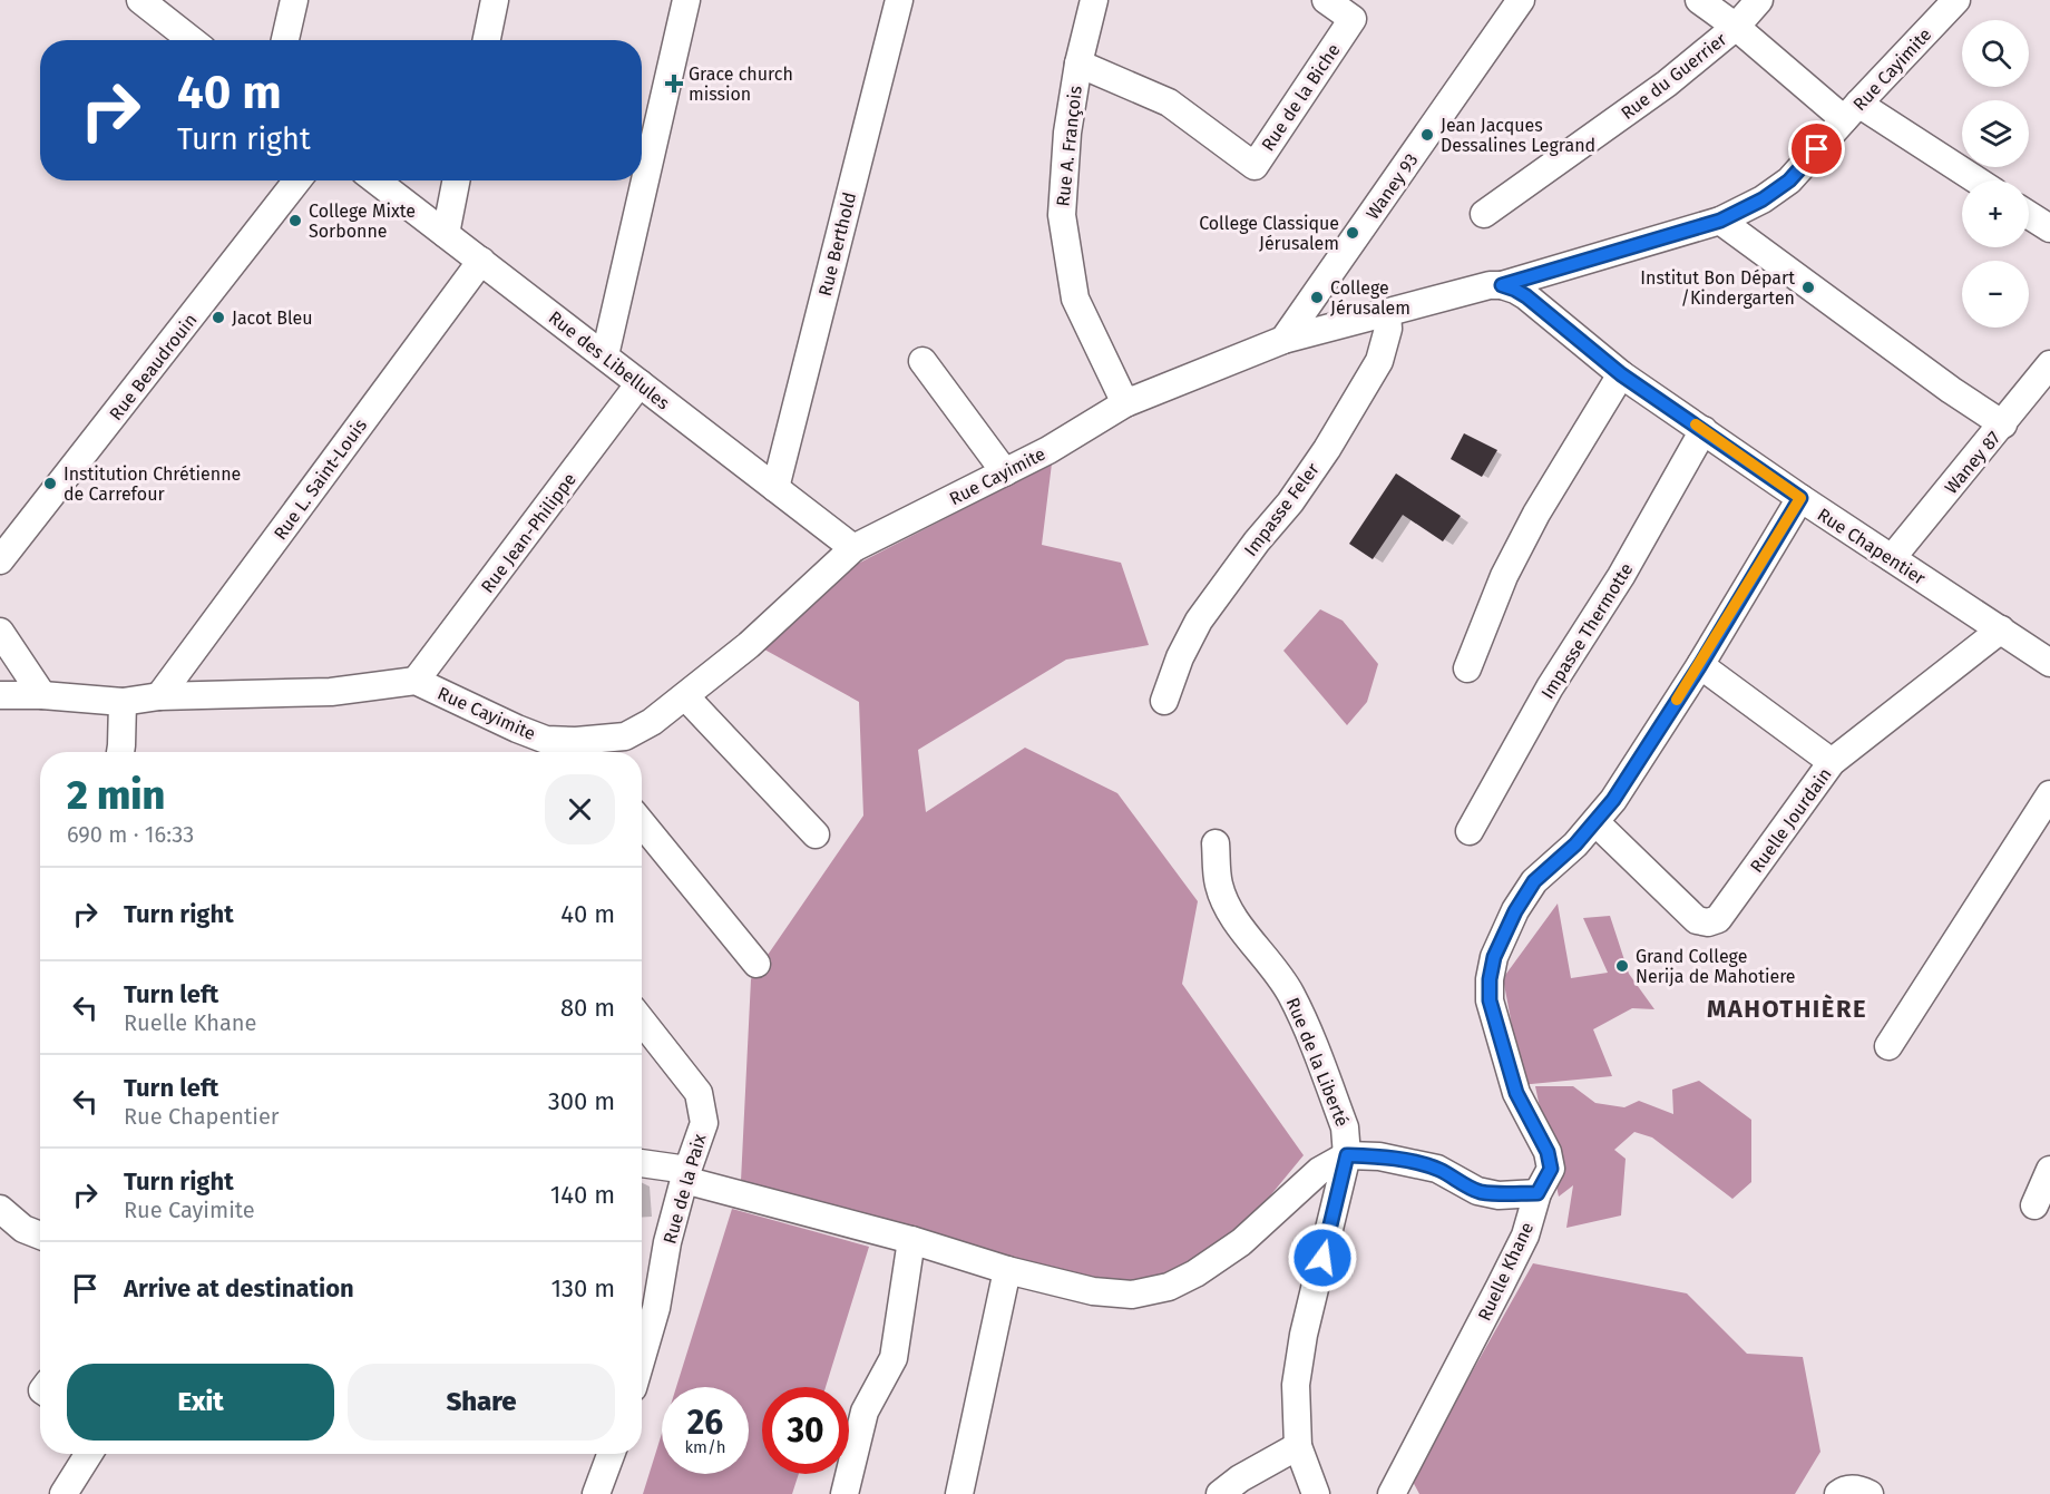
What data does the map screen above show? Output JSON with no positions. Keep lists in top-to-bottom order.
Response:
{
  "streets": {
    "street": [
      "Rue Cayimite",
      "Rue du Guerrier",
      "Rue de la Biche",
      "Rue A. François",
      "Waney 93",
      "Rue Berthold",
      "Rue des Libellules",
      "Rue Beaudrouin",
      "Waney 87",
      "Rue L. Saint-Louis",
      "Impasse Feler",
      "Rue Jean-Philippe",
      "Rue Chapentier",
      "Impasse Thermotte",
      "Ruelle Jourdain",
      "Rue de la Liberté",
      "Rue de la Paix",
      "Ruelle Khane"
    ]
  },
  "crossings": [
    ["Rue Cayimite", "Rue A. François"],
    ["Rue Cayimite", "Waney 93"],
    ["Rue Cayimite", "Rue des Libellules"],
    ["Rue Cayimite", "Rue L. Saint-Louis"],
    ["Rue Cayimite", "Impasse Feler"],
    ["Rue Cayimite", "Rue Jean-Philippe"],
    ["Rue Cayimite", "Rue Chapentier"],
    ["Rue de la Biche", "Rue A. François"],
    ["Rue Berthold", "Rue des Libellules"],
    ["Rue des Libellules", "Rue L. Saint-Louis"],
    ["Rue des Libellules", "Rue Jean-Philippe"],
    ["Waney 87", "Rue Chapentier"],
    ["Rue Chapentier", "Impasse Thermotte"],
    ["Rue Chapentier", "Ruelle Jourdain"],
    ["Rue Chapentier", "Ruelle Khane"],
    ["Ruelle Jourdain", "Ruelle Khane"]
  ],
  "districts": ["MAHOTHIÈRE"],
  "places": {
    "health": ["Grace church mission"],
    "other": [
      "Jean Jacques Dessalines Legrand",
      "College Mixte Sorbonne",
      "College Classique Jérusalem",
      "Institut Bon Départ /Kindergarten",
      "College Jérusalem",
      "Jacot Bleu",
      "Institution Chrétienne de Carrefour",
      "Grand College Nerija de Mahotiere"
    ]
  },
  "page": {
    "map_buttons": ["+", "−"],
    "turn": ["40 m", "Turn right"],
    "heading": ["2 min", "690 m · 16:33"],
    "list": [
      {
        "name": "Turn right",
        "value": "40 m"
      },
      {
        "name": "Turn left",
        "note": "Ruelle Khane",
        "value": "80 m"
      },
      {
        "name": "Turn left",
        "note": "Rue Chapentier",
        "value": "300 m"
      },
      {
        "name": "Turn right",
        "note": "Rue Cayimite",
        "value": "140 m"
      },
      {
        "name": "Arrive at destination",
        "value": "130 m"
      }
    ],
    "buttons": ["Exit", "Share"],
    "speed": "26 km/h",
    "limit": "30"
  }
}
